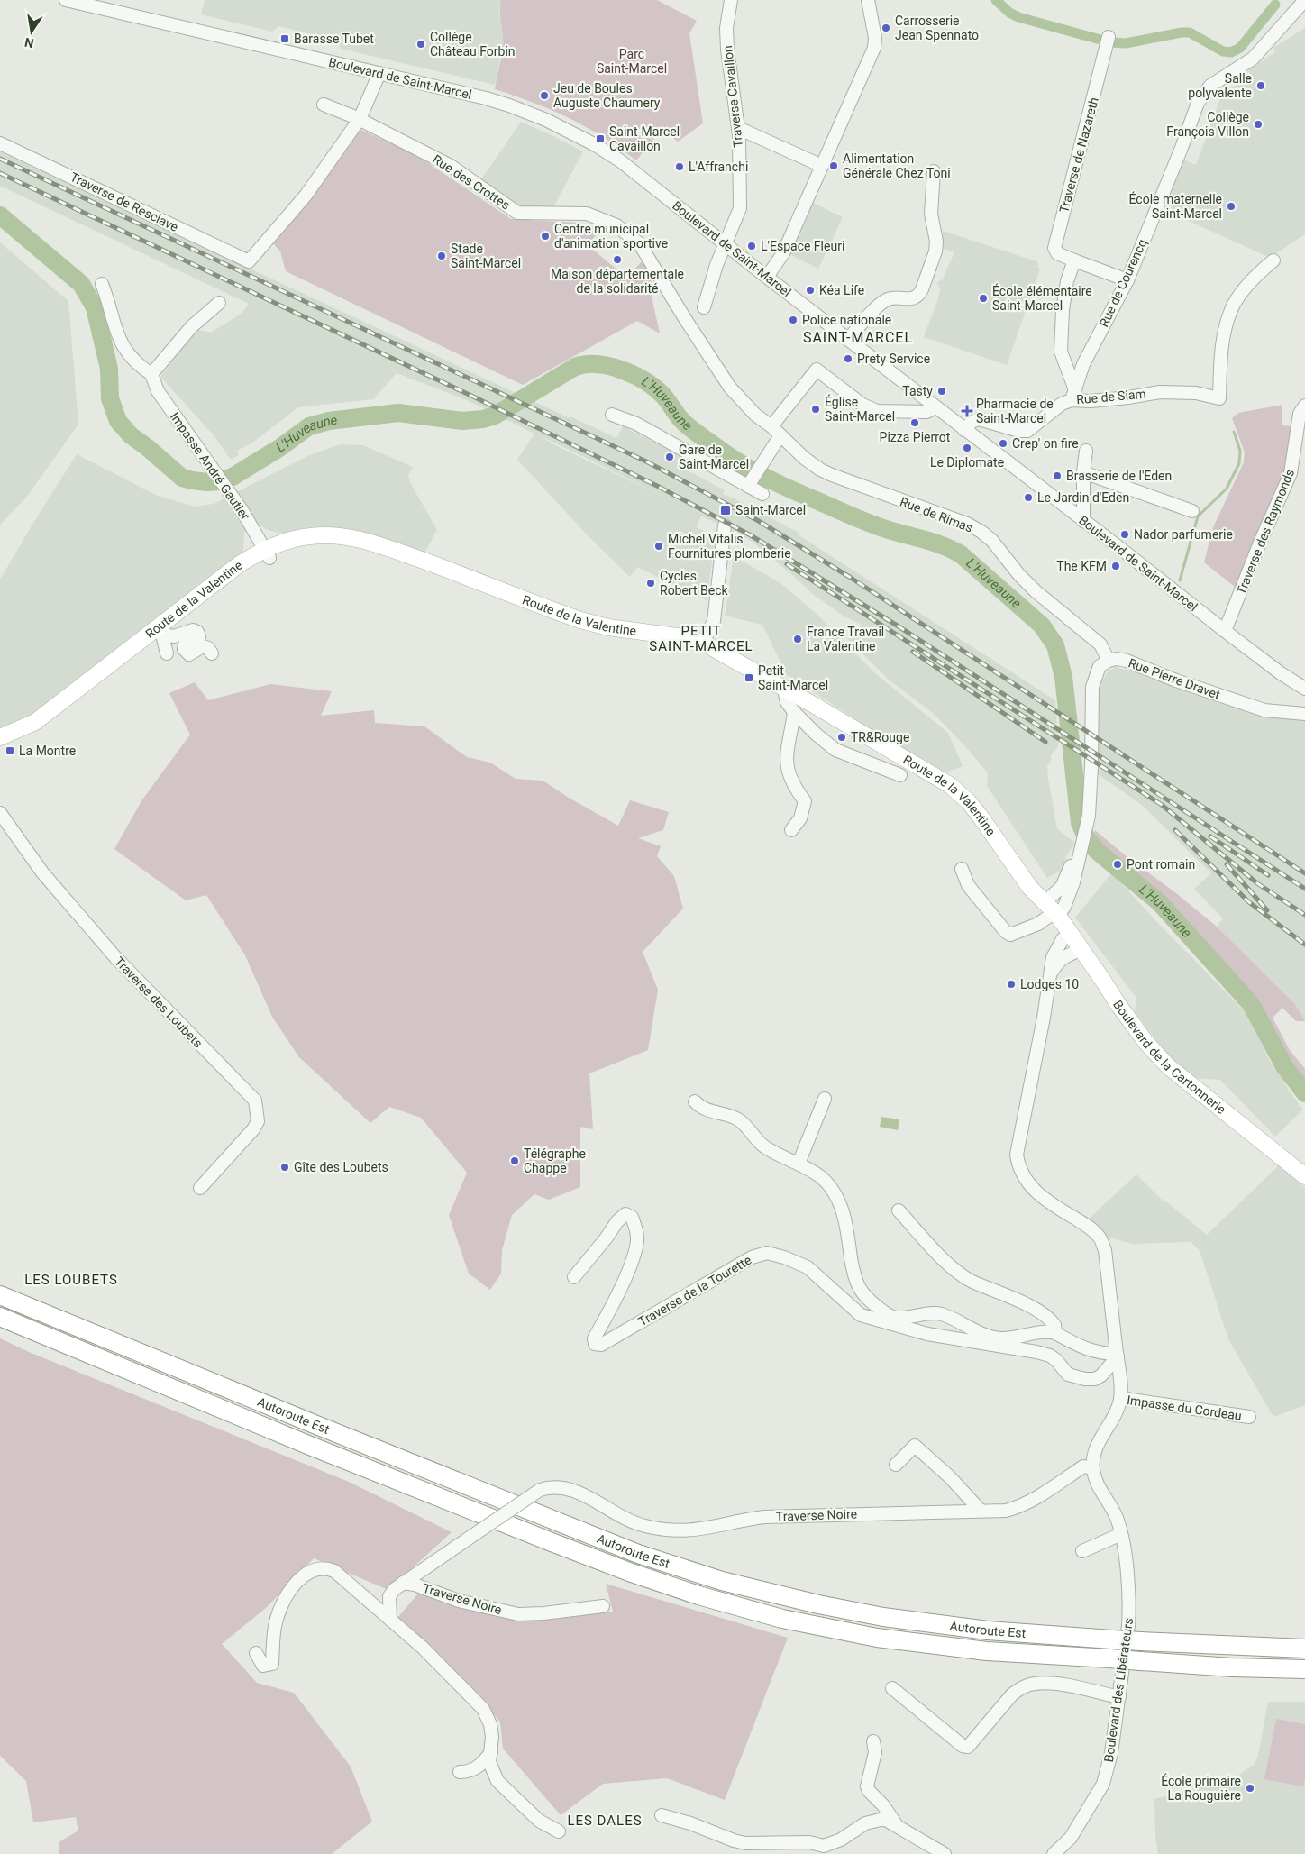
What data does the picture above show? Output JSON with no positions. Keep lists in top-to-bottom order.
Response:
{
  "streets": {
    "highway": ["Autoroute Est"],
    "main road": ["Route de la Valentine", "Boulevard de la Cartonnerie"],
    "street": [
      "Boulevard de Saint-Marcel",
      "Traverse Cavaillon",
      "Traverse de Nazareth",
      "Rue des Crottes",
      "Traverse de Resclave",
      "Rue de Courencq",
      "Rue de Siam",
      "Impasse André Gautier",
      "Rue de Rimas",
      "Traverse des Raymonds",
      "Rue Pierre Dravet",
      "Traverse des Loubets",
      "Traverse de la Tourette",
      "Impasse du Cordeau",
      "Traverse Noire",
      "Boulevard des Libérateurs"
    ]
  },
  "crossings": [
    ["Boulevard de Saint-Marcel", "Traverse Cavaillon"],
    ["Boulevard de Saint-Marcel", "Rue de Siam"],
    ["Boulevard de Saint-Marcel", "Traverse des Raymonds"],
    ["Rue des Crottes", "Traverse de Resclave"],
    ["Rue des Crottes", "Rue de Rimas"],
    ["Rue de Courencq", "Rue de Siam"],
    ["Impasse André Gautier", "Route de la Valentine"],
    ["Rue de Rimas", "Rue Pierre Dravet"],
    ["Route de la Valentine", "Boulevard de la Cartonnerie"],
    ["Traverse Noire", "Boulevard des Libérateurs"]
  ],
  "districts": [
    "SAINT-MARCEL",
    "PETIT SAINT-MARCEL",
    "LES LOUBETS",
    "LES DALES"
  ],
  "water": ["L'Huveaune"],
  "parks": ["Parc Saint-Marcel"],
  "places": {
    "other": [
      "Carrosserie Jean Spennato",
      "Collège Château Forbin",
      "Salle polyvalente",
      "Jeu de Boules Auguste Chaumery",
      "Collège François Villon",
      "Alimentation Générale Chez Toni",
      "L'Affranchi",
      "École maternelle Saint-Marcel",
      "Centre municipal d'animation sportive",
      "L'Espace Fleuri",
      "Stade Saint-Marcel",
      "Maison départementale de la solidarité",
      "Kéa Life",
      "École élémentaire Saint-Marcel",
      "Police nationale",
      "Prety Service",
      "Tasty",
      "Église Saint-Marcel",
      "Pizza Pierrot",
      "Crep' on fire",
      "Le Diplomate",
      "Gare de Saint-Marcel",
      "Brasserie de l'Eden",
      "Le Jardin d'Eden",
      "Nador parfumerie",
      "Michel Vitalis Fournitures plomberie",
      "The KFM",
      "Cycles Robert Beck",
      "France Travail La Valentine",
      "TR&Rouge",
      "Pont romain",
      "Lodges 10",
      "Télégraphe Chappe",
      "Gîte des Loubets",
      "École primaire La Rouguière"
    ],
    "transit": [
      "Barasse Tubet",
      "Saint-Marcel Cavaillon",
      "Saint-Marcel",
      "Petit Saint-Marcel",
      "La Montre"
    ],
    "health": ["Pharmacie de Saint-Marcel"]
  },
  "north": "bottom"
}
